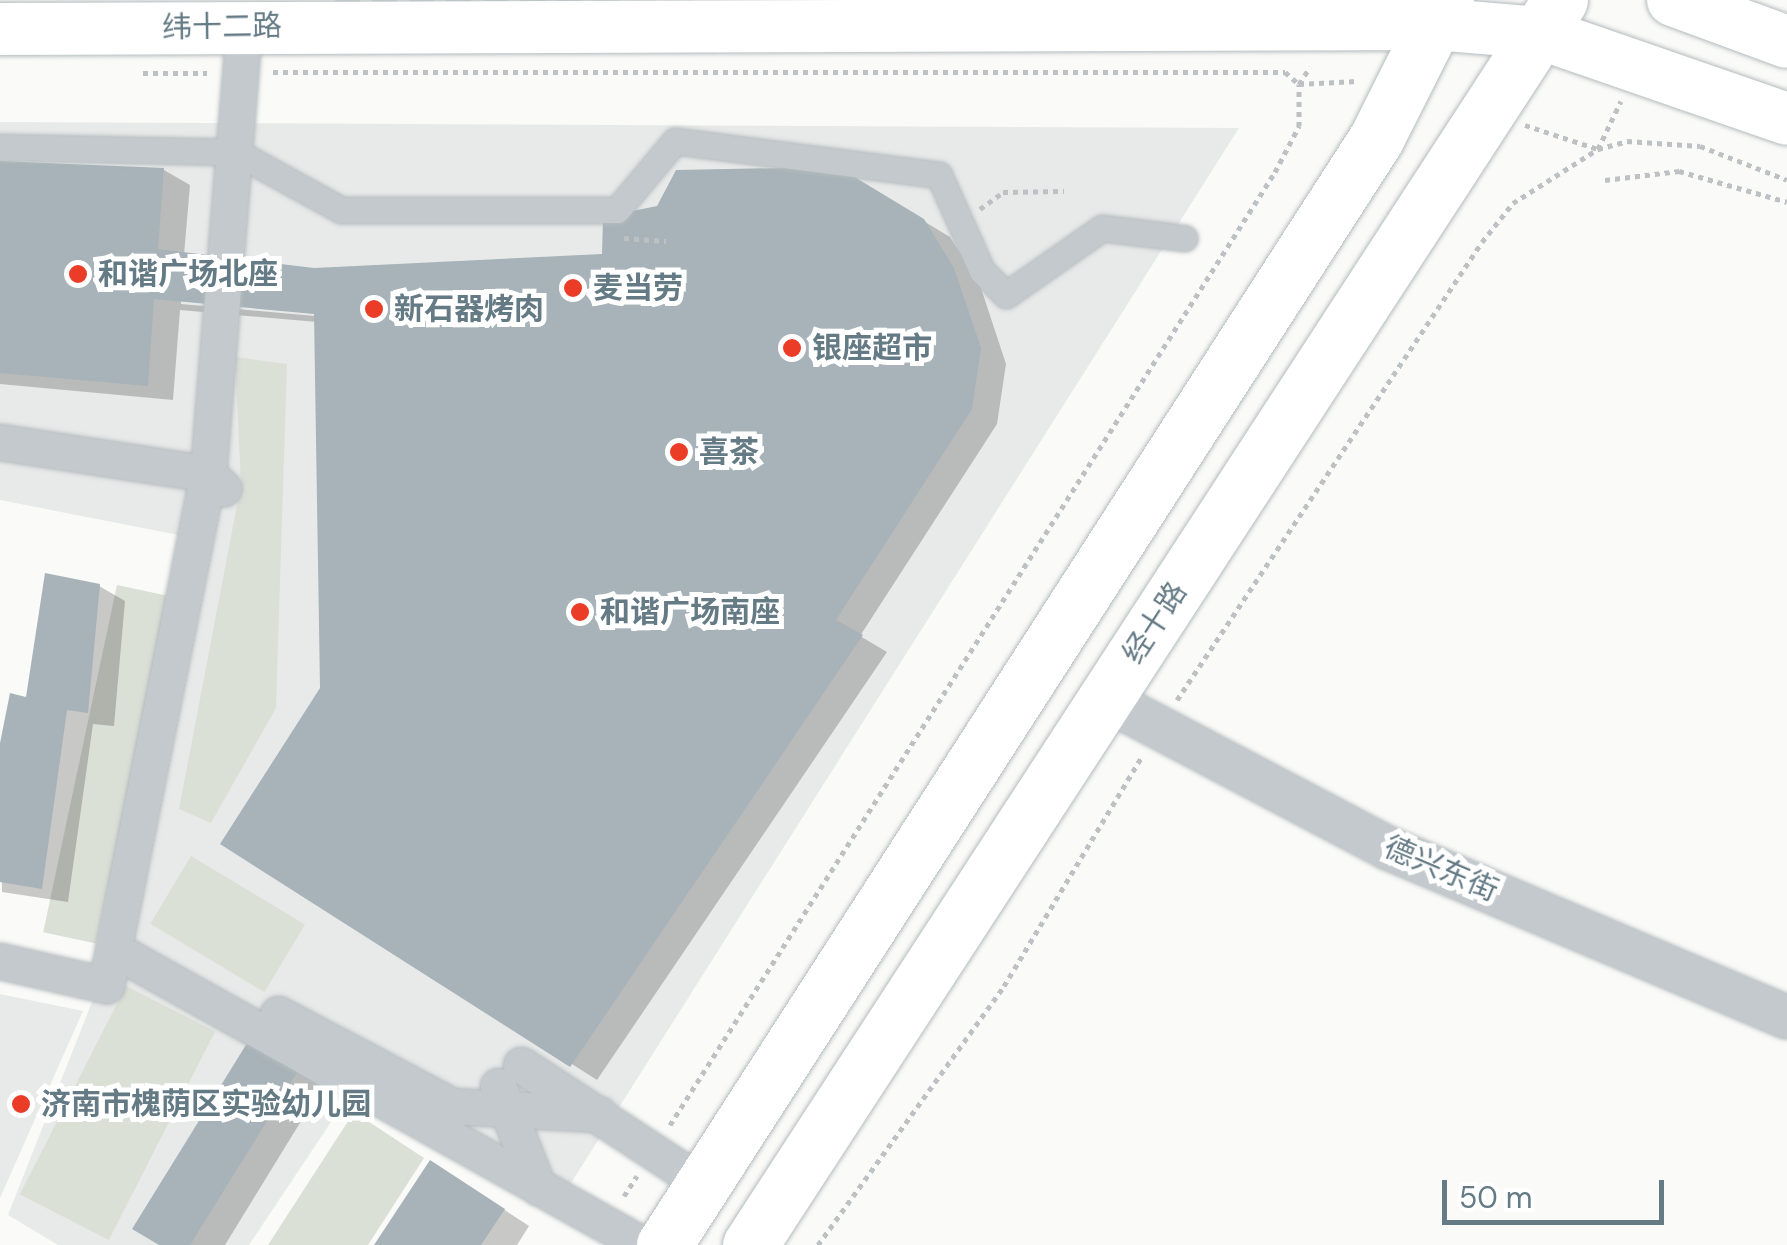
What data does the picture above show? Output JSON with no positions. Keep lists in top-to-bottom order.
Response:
{
  "streets": {
    "highway": ["经十路"],
    "main road": ["纬十二路"],
    "street": ["德兴东街"]
  },
  "crossings": [
    ["纬十二路", "经十路"],
    ["经十路", "德兴东街"]
  ],
  "places": [
    "和谐广场北座",
    "麦当劳",
    "新石器烤肉",
    "银座超市",
    "喜茶",
    "和谐广场南座",
    "济南市槐荫区实验幼儿园"
  ],
  "scale_bar": "50 m"
}
